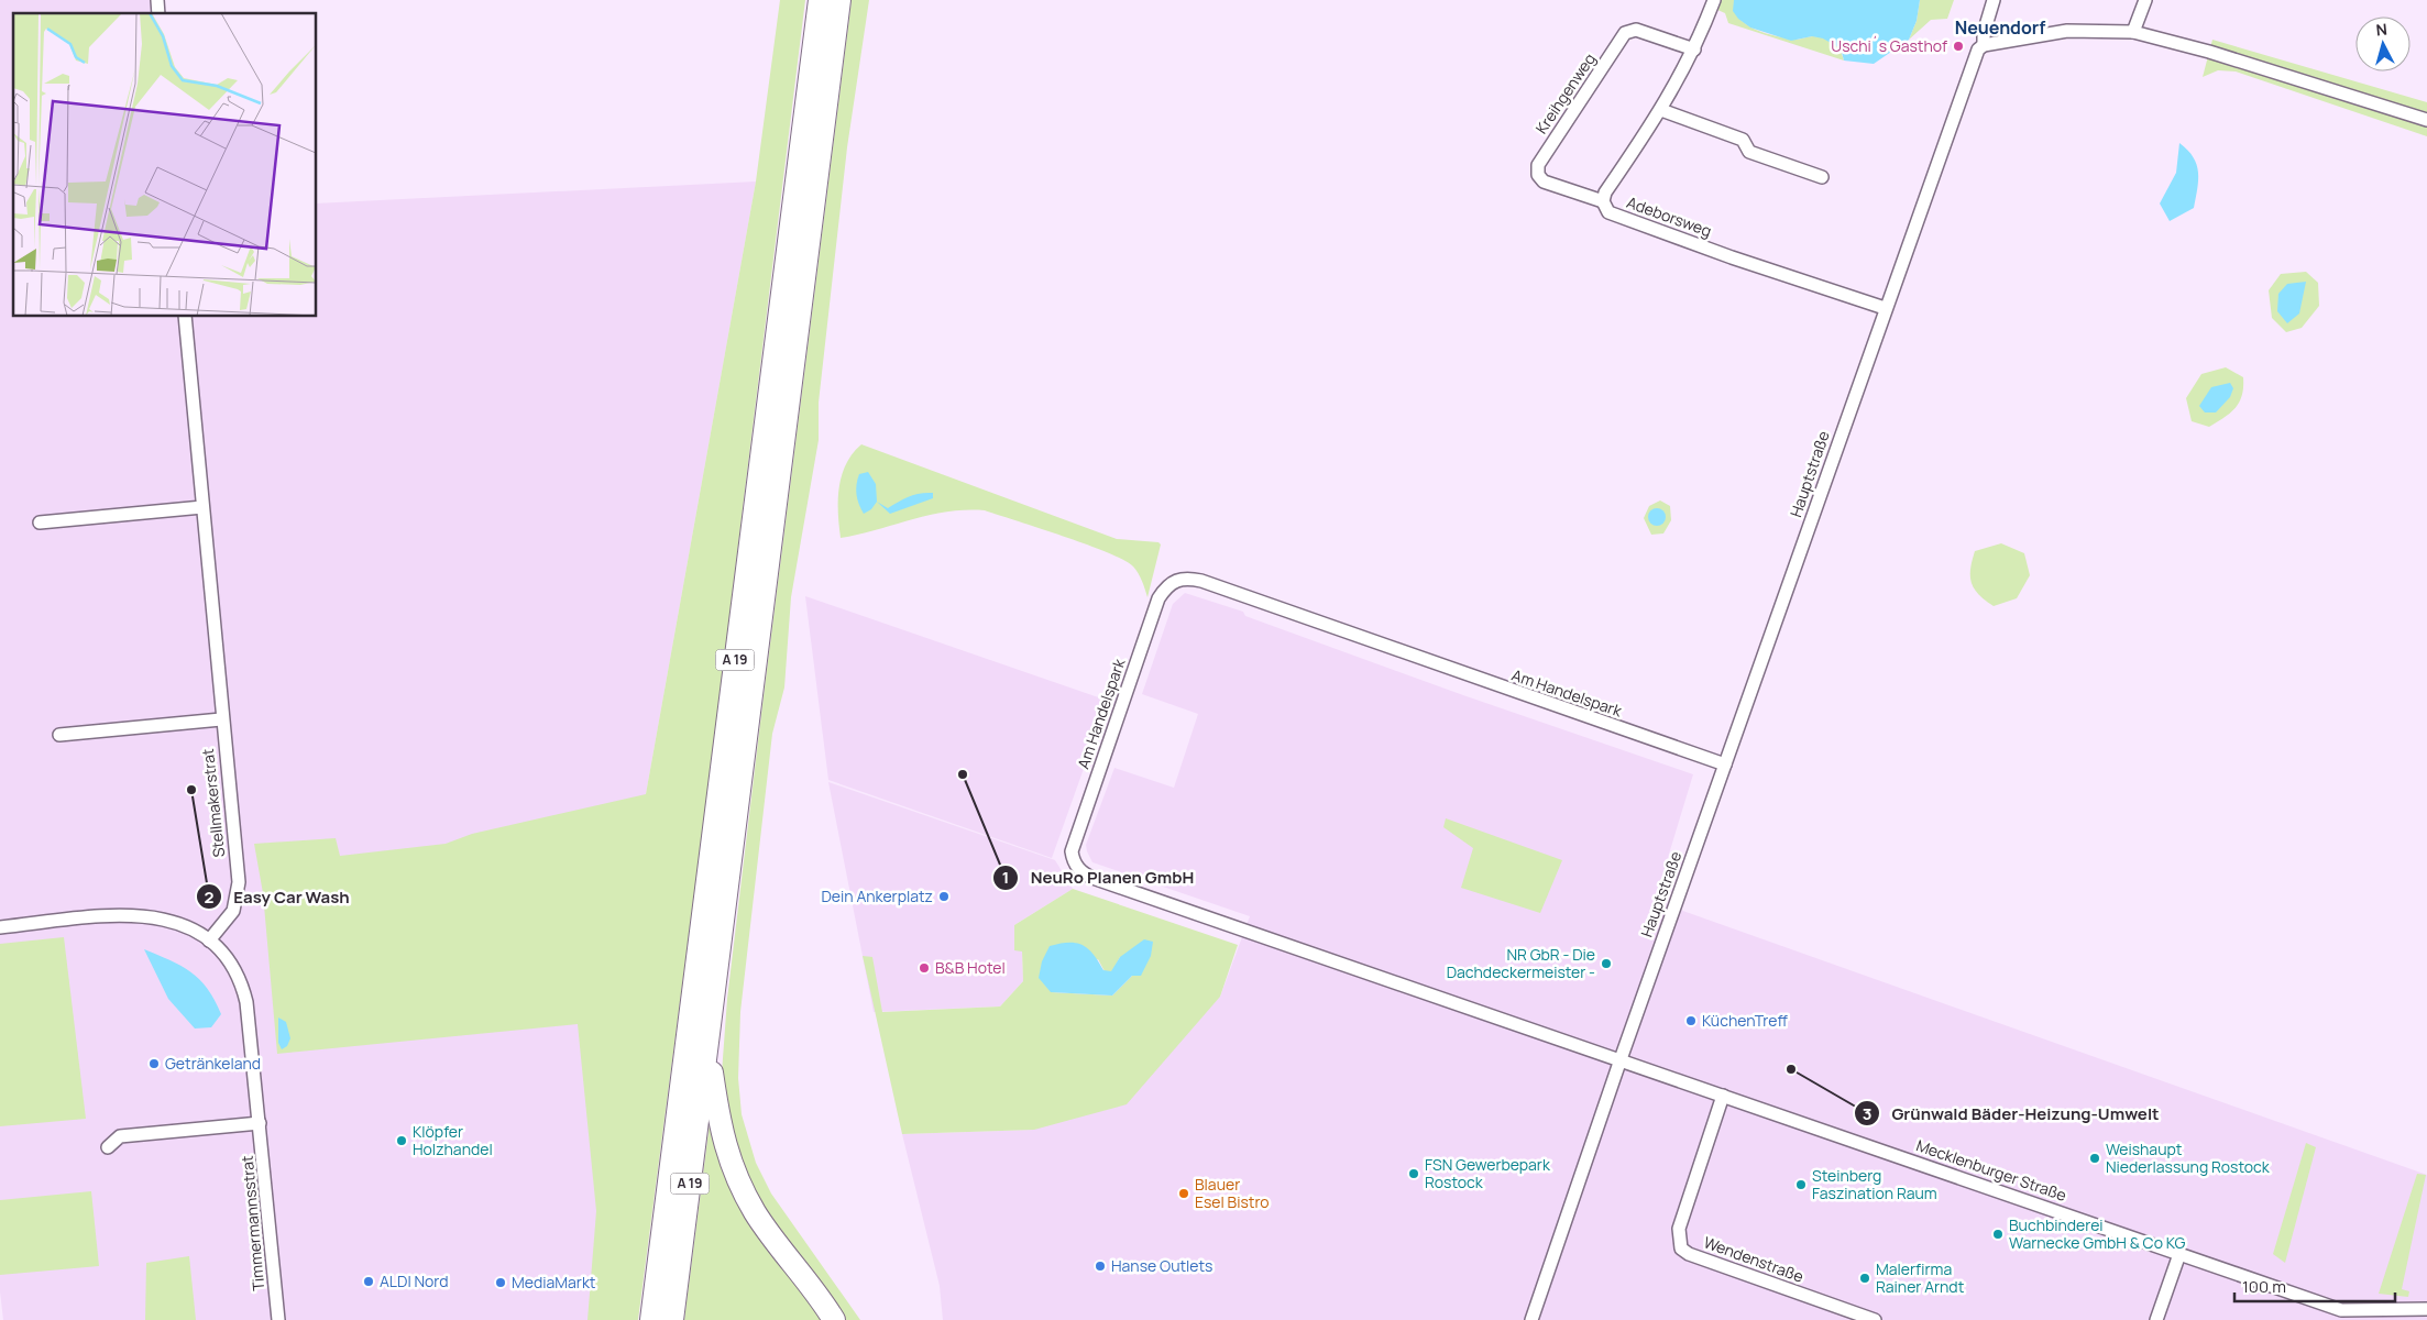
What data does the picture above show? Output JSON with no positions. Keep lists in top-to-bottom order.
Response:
{
  "streets": {
    "highway": ["A 19"],
    "street": [
      "Kreihgenweg",
      "Adeborsweg",
      "Hauptstraße",
      "Am Handelspark",
      "Stellmakerstrat",
      "Mecklenburger Straße",
      "Timmermannsstrat",
      "Wendenstraße"
    ]
  },
  "crossings": [
    ["Kreihgenweg", "Adeborsweg"],
    ["Adeborsweg", "Hauptstraße"],
    ["Hauptstraße", "Am Handelspark"],
    ["Hauptstraße", "Mecklenburger Straße"],
    ["Am Handelspark", "Mecklenburger Straße"],
    ["Stellmakerstrat", "Timmermannsstrat"],
    ["Mecklenburger Straße", "Wendenstraße"]
  ],
  "districts": ["Neuendorf"],
  "places": [
    "Uschi´s Gasthof",
    "NeuRo Planen GmbH",
    "Easy Car Wash",
    "Dein Ankerplatz",
    "NR GbR - Die Dachdeckermeister -",
    "B&B Hotel",
    "KüchenTreff",
    "Getränkeland",
    "Grünwald Bäder-Heizung-Umwelt",
    "Klöpfer Holzhandel",
    "Weishaupt Niederlassung Rostock",
    "FSN Gewerbepark Rostock",
    "Steinberg Faszination Raum",
    "Blauer Esel Bistro",
    "Buchbinderei Warnecke GmbH & Co KG",
    "Hanse Outlets",
    "Malerfirma Rainer Arndt",
    "ALDI Nord",
    "MediaMarkt"
  ],
  "scale_bar": "100 m",
  "north": "top"
}
